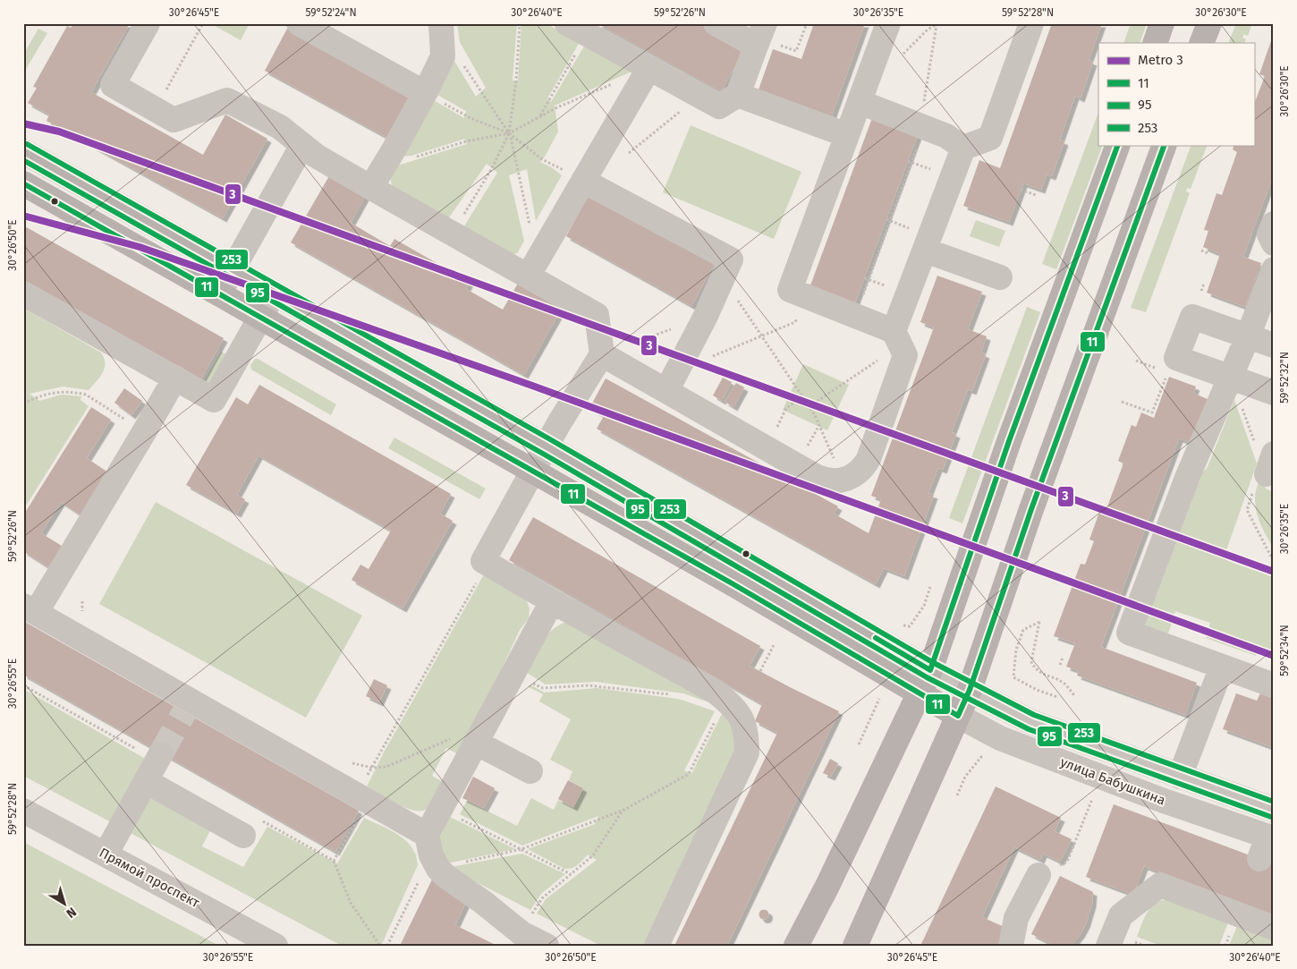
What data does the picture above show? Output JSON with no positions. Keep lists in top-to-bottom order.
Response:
{
  "streets": {
    "main road": ["улица Бабушкина"],
    "street": ["Прямой проспект"]
  },
  "lines": [
    "metro line 3",
    "transit line 253",
    "transit line 11",
    "transit line 95"
  ],
  "legend": [
    "Metro 3",
    "11",
    "95",
    "253"
  ],
  "north": "bottom right",
  "coordinates": [
    "30°26'45\"E",
    "59°52'24\"N",
    "30°26'40\"E",
    "59°52'26\"N",
    "30°26'35\"E",
    "59°52'28\"N",
    "30°26'30\"E",
    "30°26'50\"E",
    "59°52'32\"N",
    "59°52'34\"N",
    "30°26'55\"E"
  ]
}
